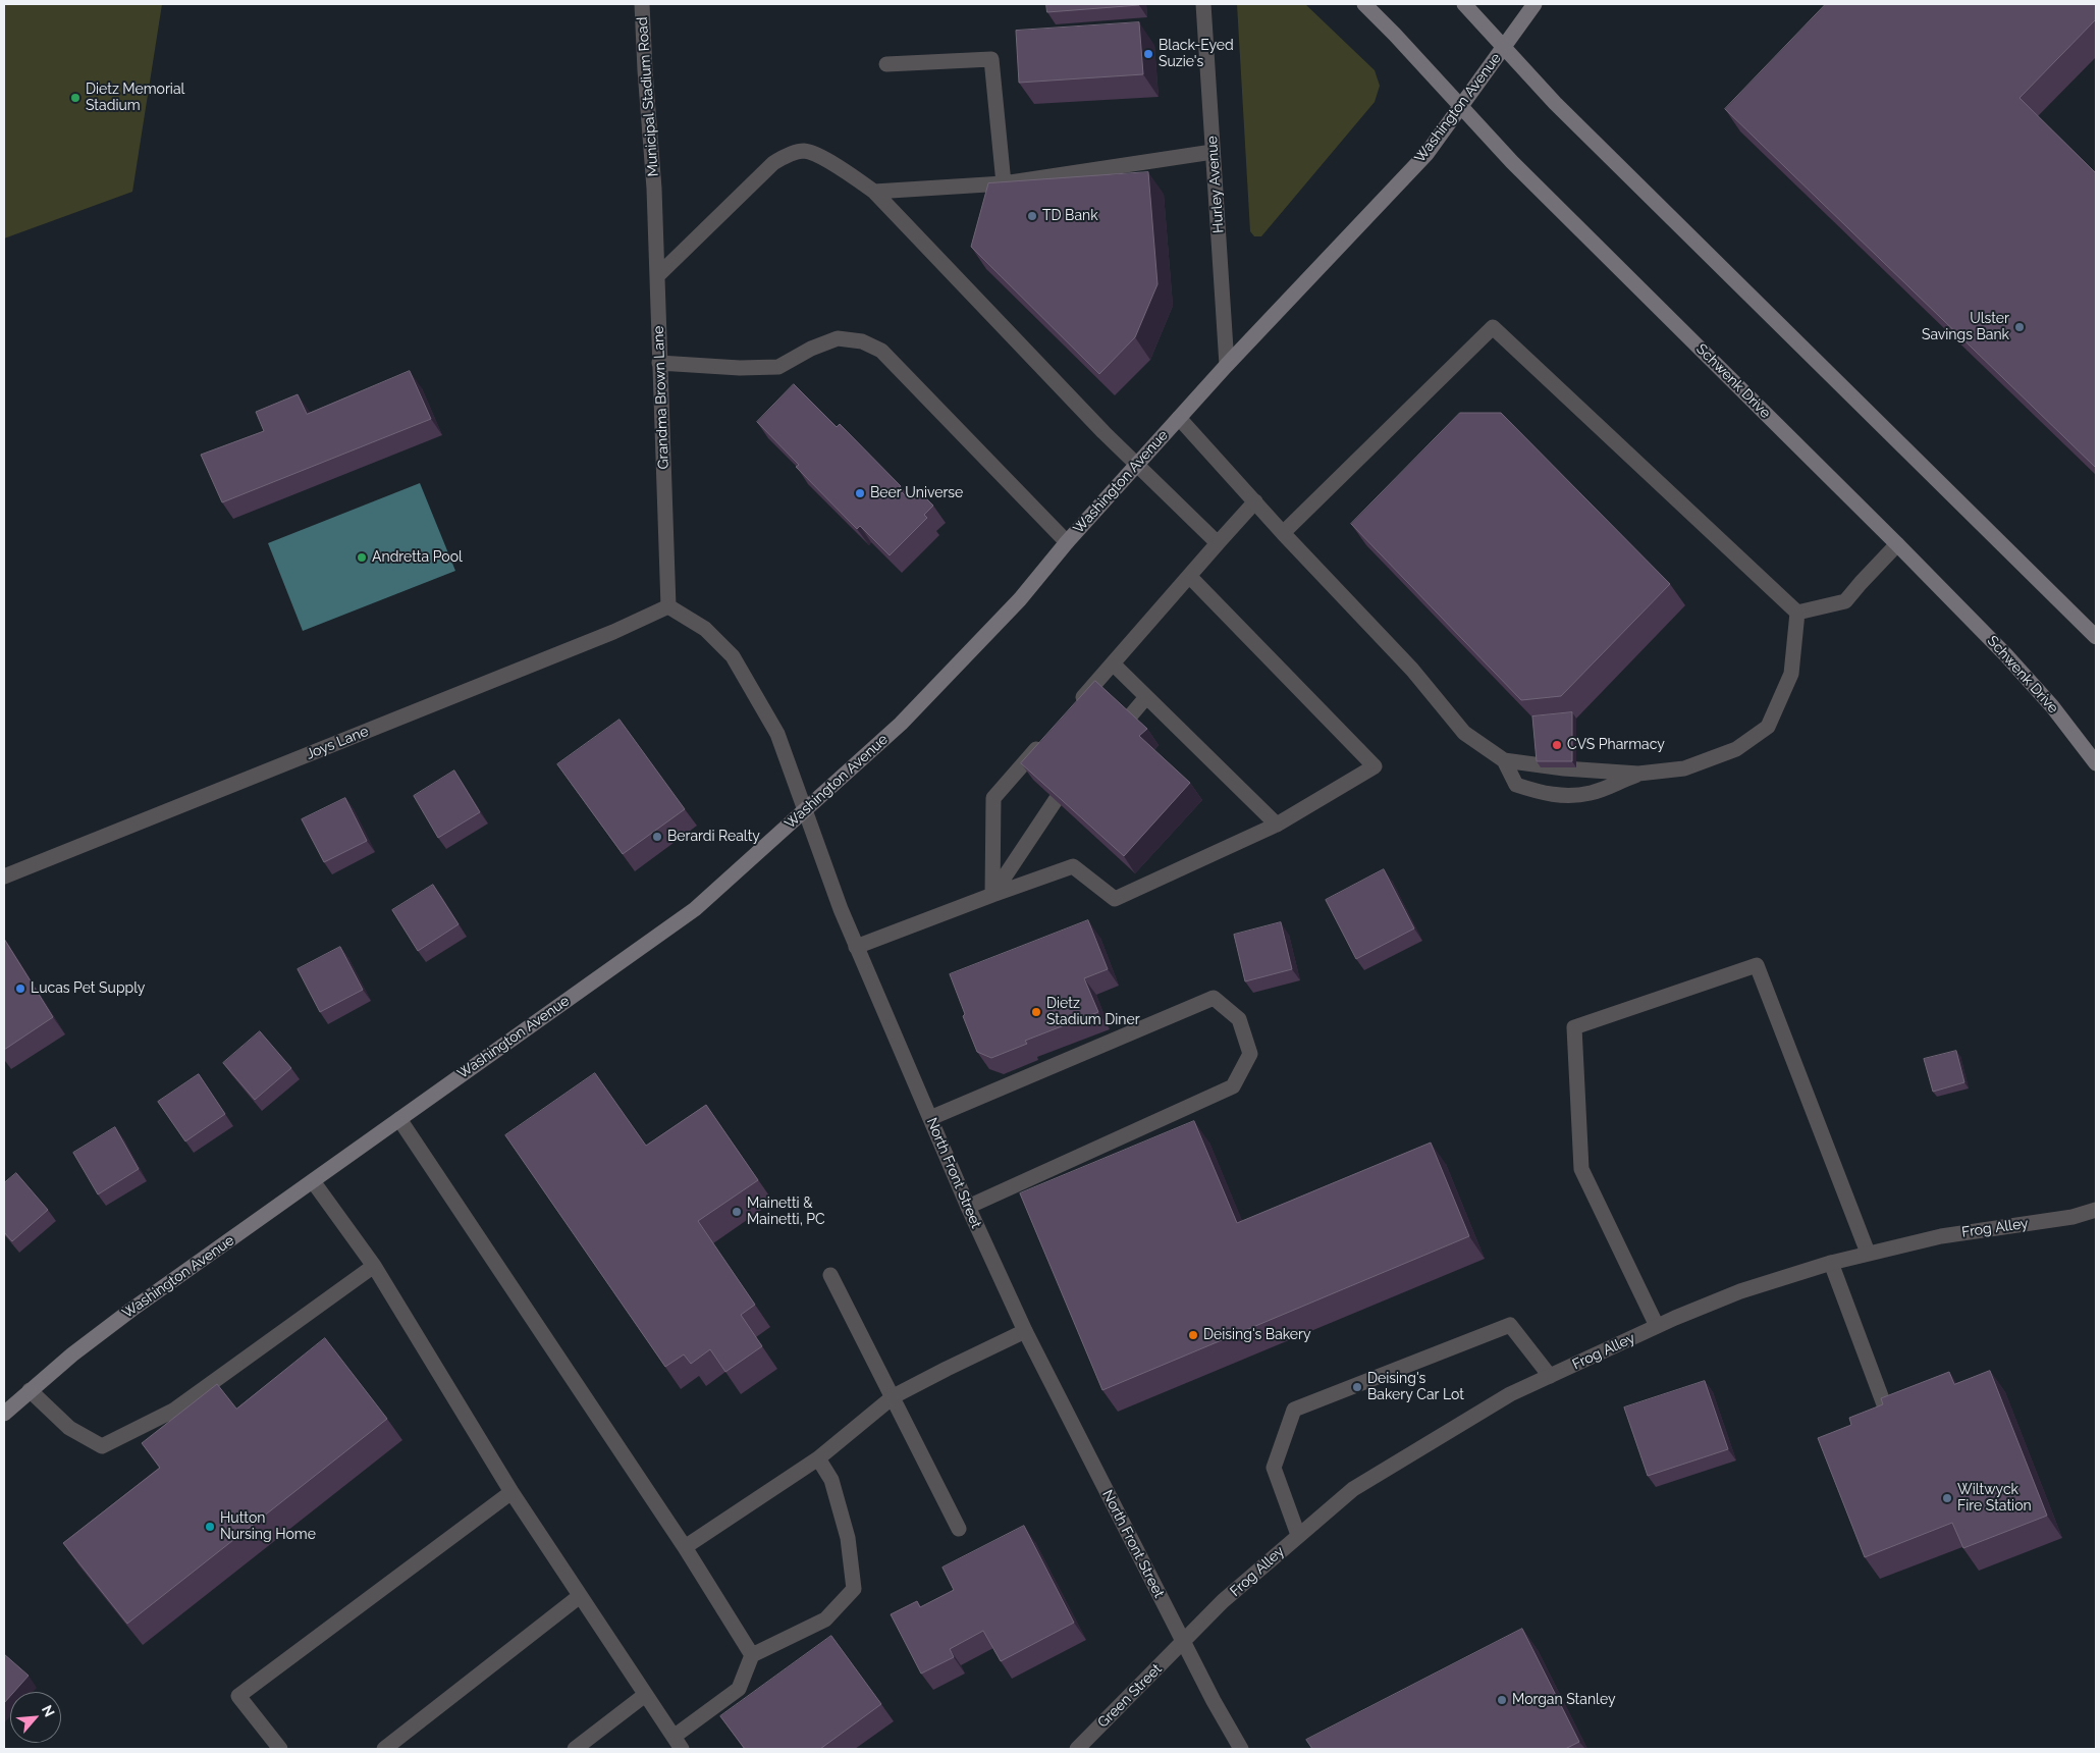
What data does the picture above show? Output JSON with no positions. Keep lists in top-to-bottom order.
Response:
{
  "streets": {
    "main road": ["Washington Avenue", "Schwenk Drive"],
    "street": [
      "Municipal Stadium Road",
      "Hurley Avenue",
      "Grandma Brown Lane",
      "Joys Lane",
      "North Front Street",
      "Frog Alley",
      "Green Street"
    ]
  },
  "crossings": [
    ["Municipal Stadium Road", "Grandma Brown Lane"],
    ["Washington Avenue", "Hurley Avenue"],
    ["Washington Avenue", "Schwenk Drive"],
    ["Washington Avenue", "North Front Street"],
    ["Grandma Brown Lane", "Joys Lane"],
    ["Grandma Brown Lane", "North Front Street"],
    ["Joys Lane", "North Front Street"],
    ["North Front Street", "Frog Alley"],
    ["North Front Street", "Green Street"],
    ["Frog Alley", "Green Street"]
  ],
  "places": [
    "Black-Eyed Suzie's",
    "Dietz Memorial Stadium",
    "TD Bank",
    "Ulster Savings Bank",
    "Beer Universe",
    "Andretta Pool",
    "CVS Pharmacy",
    "Berardi Realty",
    "Lucas Pet Supply",
    "Dietz Stadium Diner",
    "Mainetti & Mainetti, PC",
    "Deising's Bakery",
    "Deising's Bakery Car Lot",
    "Wiltwyck Fire Station",
    "Hutton Nursing Home",
    "Morgan Stanley"
  ],
  "north": "top right"
}
